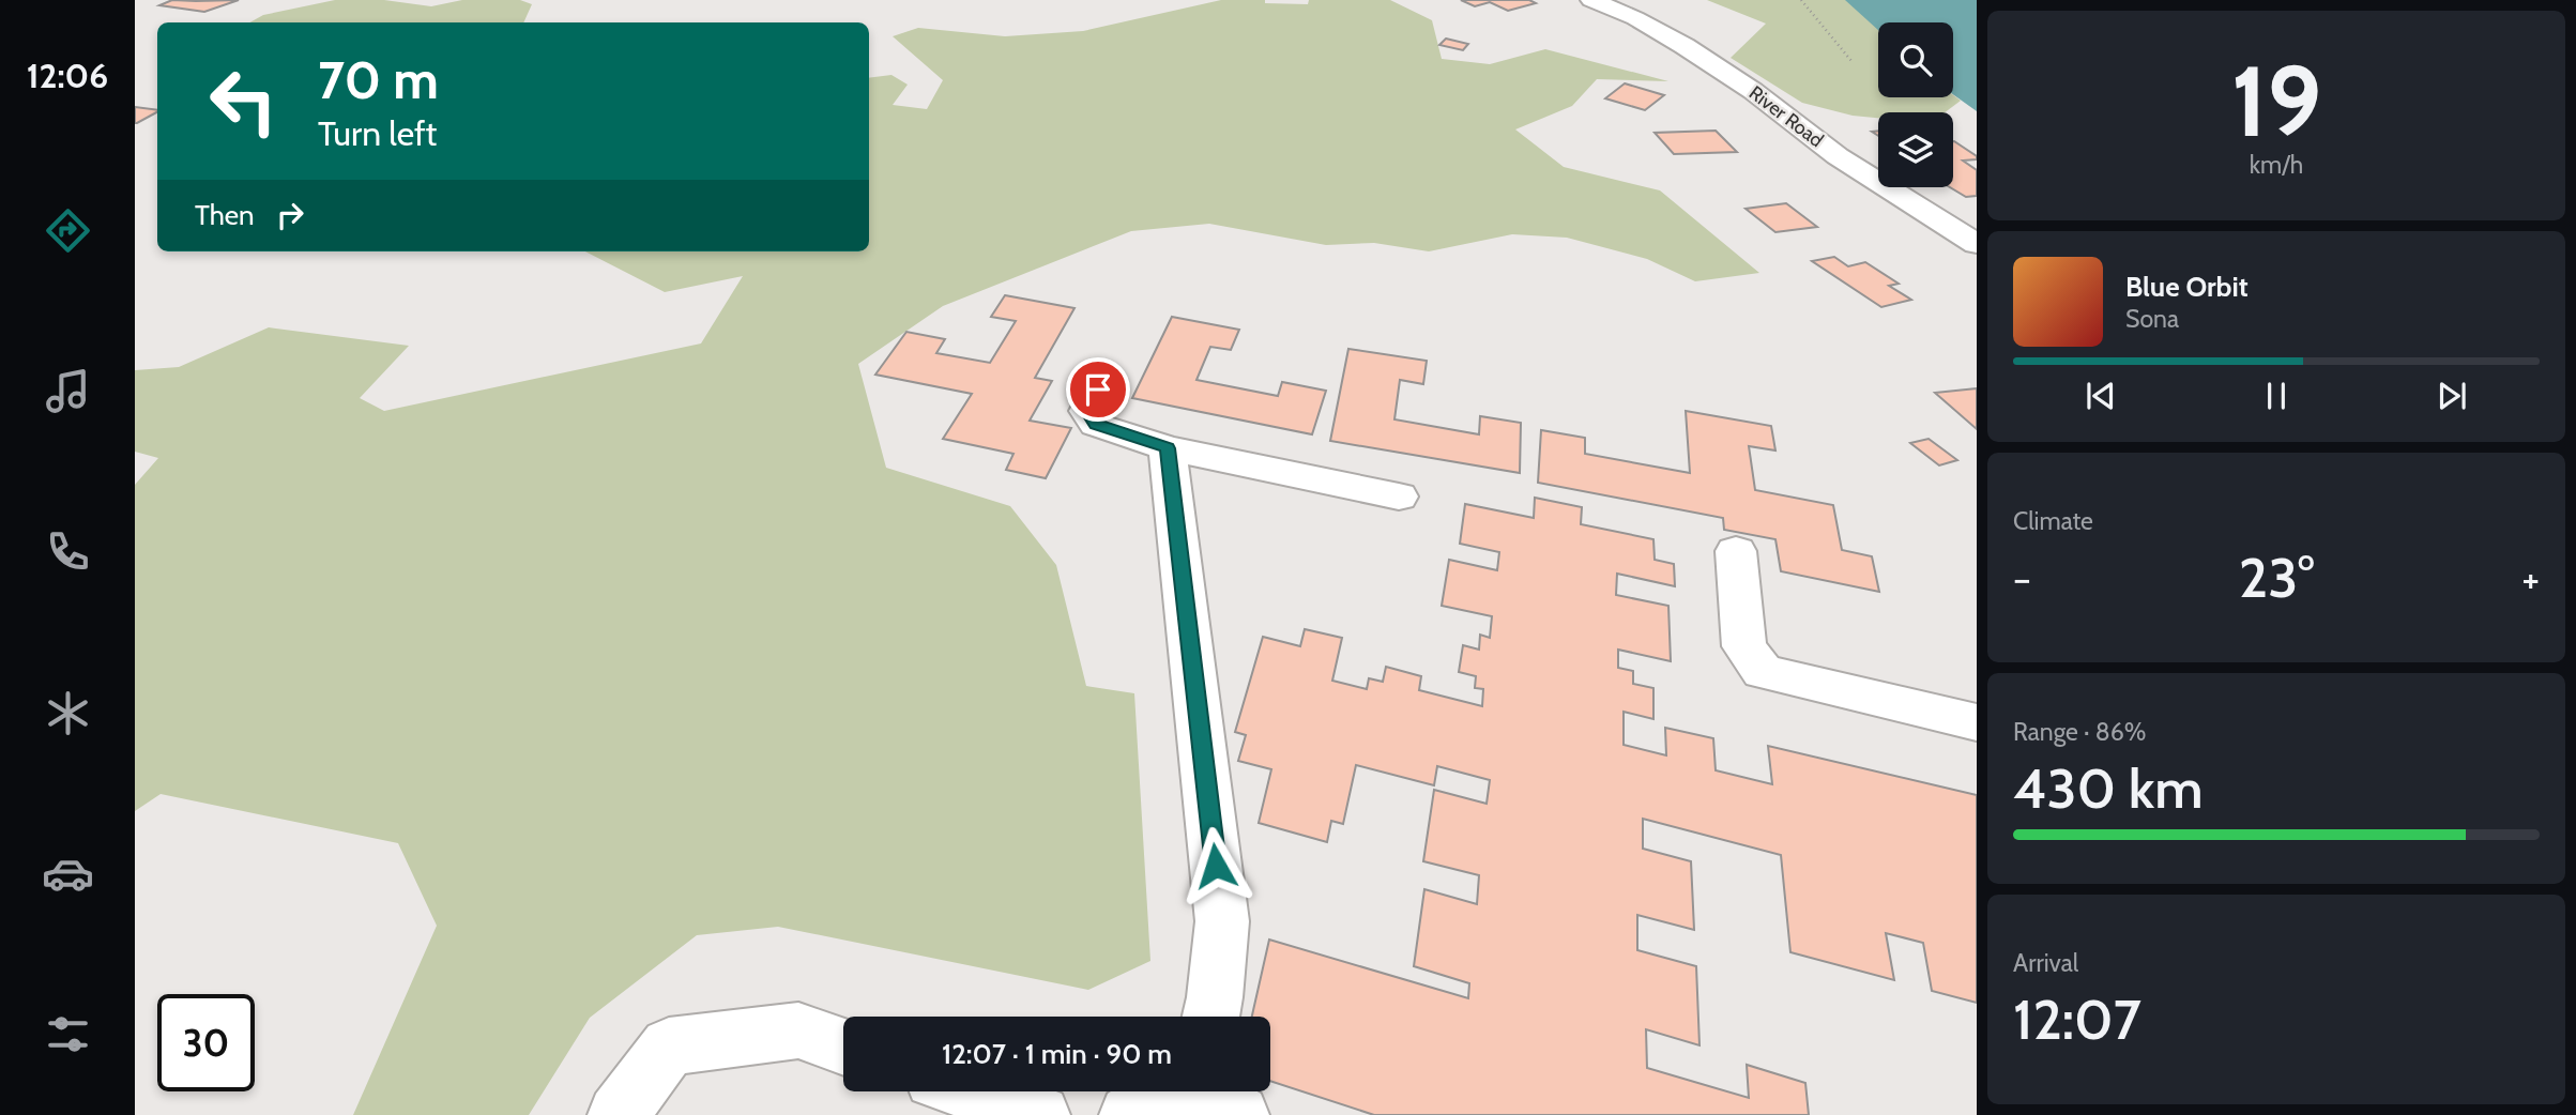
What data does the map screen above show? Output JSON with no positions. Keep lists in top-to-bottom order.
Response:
{
  "streets": {
    "street": ["River Road"]
  },
  "page": {
    "tabs": "12:06",
    "tile": [
      ["19", "km/h"],
      "Climate",
      ["Range · 86%", "430 km"],
      ["Arrival", "12:07"]
    ],
    "turn": ["70 m", "Turn left"],
    "then": "Then",
    "song": ["Blue Orbit", "Sona"],
    "heat": ["−", "23°", "+"],
    "limit": "30",
    "trip": "12:07 · 1 min · 90 m"
  }
}
